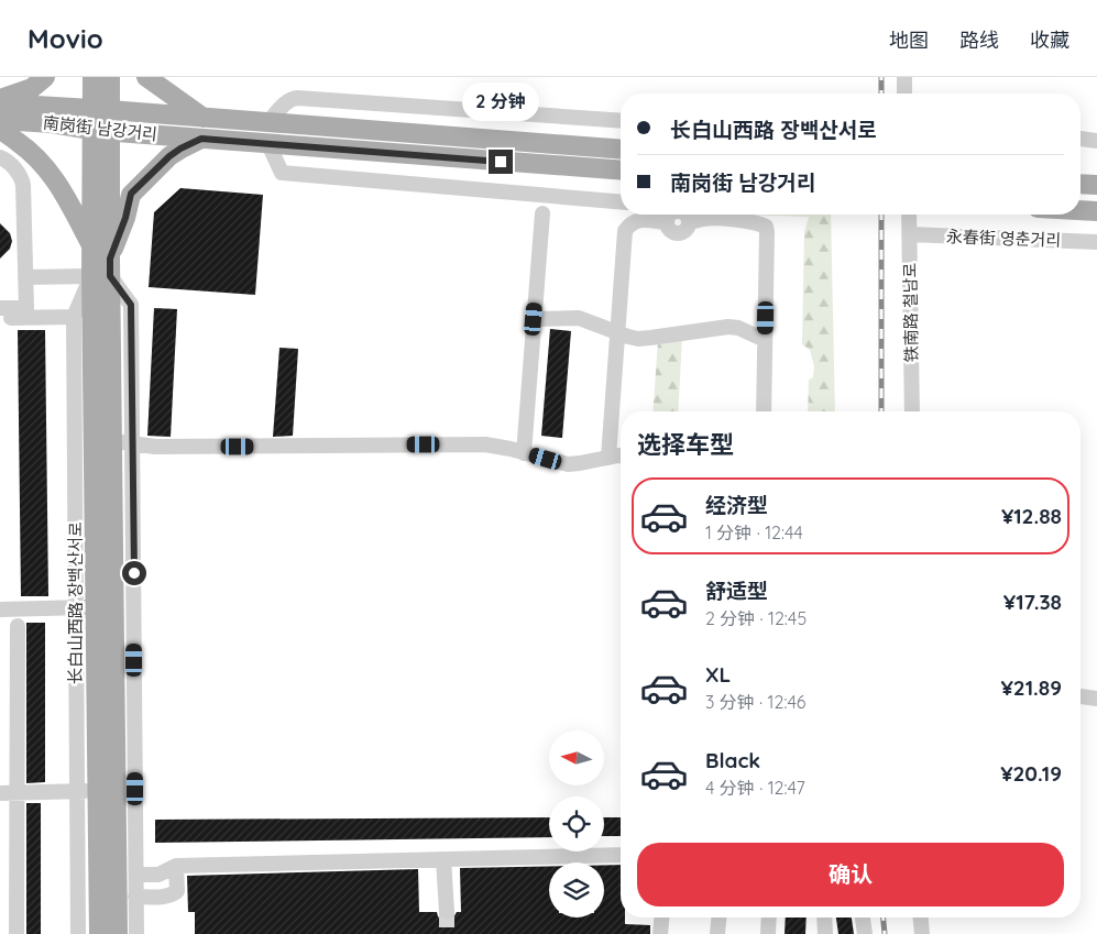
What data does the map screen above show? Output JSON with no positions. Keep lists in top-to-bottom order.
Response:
{
  "streets": {
    "main road": ["南岗街 남강거리", "长白山西路 장백산서로"],
    "street": ["永春街 영춘거리", "铁南路 철남로"]
  },
  "crossings": [
    ["南岗街 남강거리", "长白山西路 장백산서로"],
    ["永春街 영춘거리", "铁南路 철남로"]
  ],
  "north": "left",
  "page": {
    "header": "Movio",
    "nav": ["地图", "路线", "收藏"],
    "bubble": "2 分钟",
    "banner": ["长白山西路 장백산서로", "南岗街 남강거리"],
    "heading": "选择车型",
    "list": [
      {
        "name": "经济型",
        "note": "1 分钟 · 12:44",
        "value": "¥12.88"
      },
      {
        "name": "舒适型",
        "note": "2 分钟 · 12:45",
        "value": "¥17.38"
      },
      {
        "name": "XL",
        "note": "3 分钟 · 12:46",
        "value": "¥21.89"
      },
      {
        "name": "Black",
        "note": "4 分钟 · 12:47",
        "value": "¥20.19"
      }
    ],
    "buttons": "确认"
  }
}
